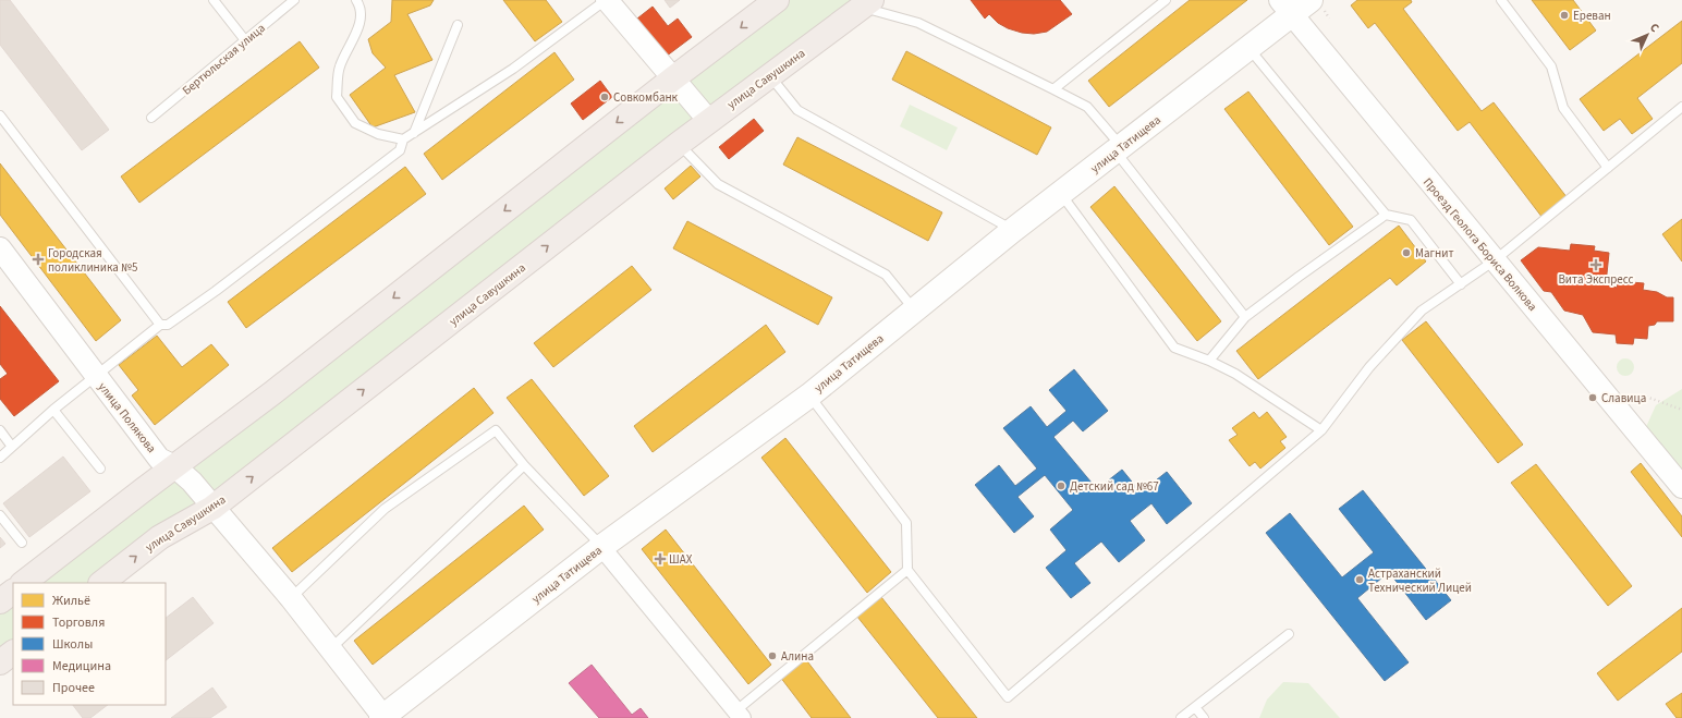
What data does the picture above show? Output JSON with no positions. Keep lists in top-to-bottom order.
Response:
{
  "streets": {
    "highway": ["улица Савушкина"],
    "main road": ["улица Татищева"],
    "street": ["Проезд Геолога Бориса Волкова", "улица Полякова"],
    "lane": ["Бертюльская улица"]
  },
  "crossings": [
    ["улица Савушкина", "улица Полякова"],
    ["улица Татищева", "Проезд Геолога Бориса Волкова"],
    ["улица Татищева", "улица Полякова"]
  ],
  "places": {
    "other": [
      "Ереван",
      "Совкомбанк",
      "Магнит",
      "Славица",
      "Детский сад №67",
      "Астраханский Технический Лицей",
      "Алина"
    ],
    "health": ["Городская поликлиника №5", "Вита Экспресс", "ШАХ"]
  },
  "legend": [
    "Жильё",
    "Торговля",
    "Школы",
    "Медицина",
    "Прочее"
  ],
  "north": "top right"
}
